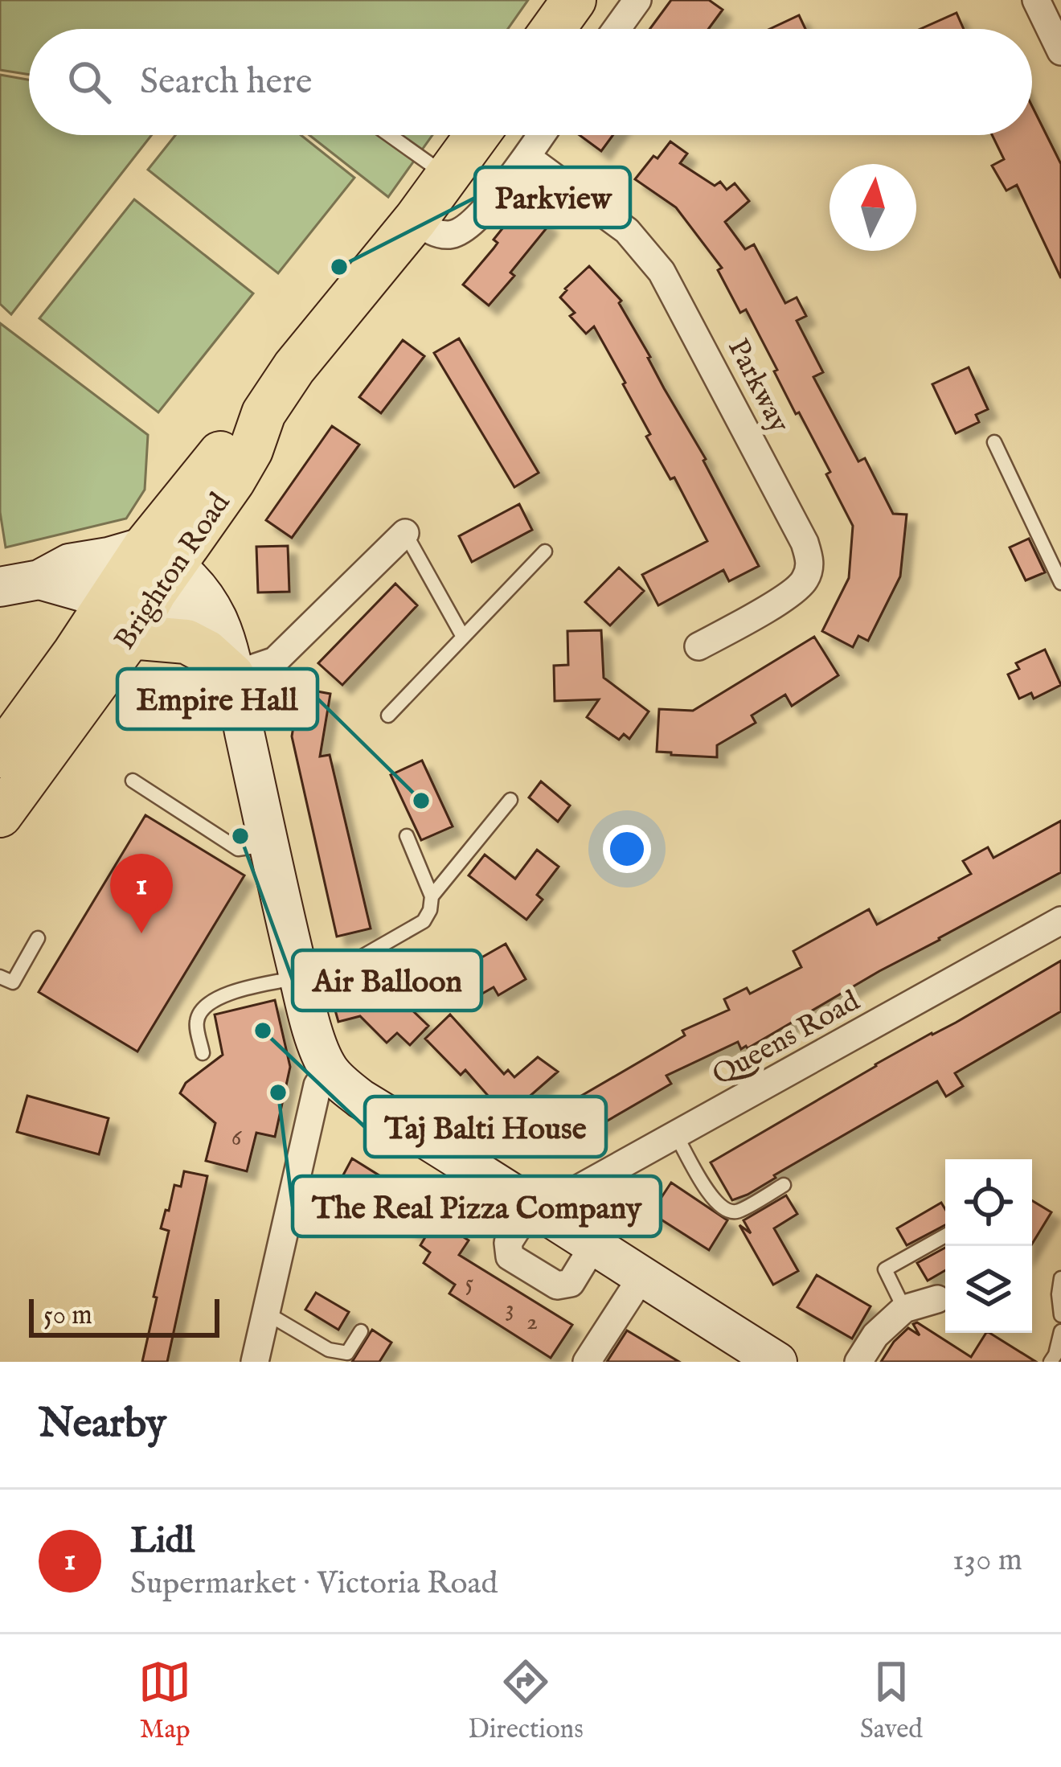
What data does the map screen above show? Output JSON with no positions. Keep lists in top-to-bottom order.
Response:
{
  "streets": {
    "main road": ["Brighton Road"],
    "street": ["Parkway", "Queens Road"]
  },
  "places": [
    "Parkview",
    "Empire Hall",
    "Air Balloon",
    "Taj Balti House",
    "The Real Pizza Company"
  ],
  "house_numbers": [
    "6",
    "5",
    "3",
    "2"
  ],
  "scale_bar": "50 m",
  "north": "top",
  "page": {
    "search": "Search here",
    "pins": "1",
    "scale": "50 m",
    "heading": "Nearby",
    "list": [
      {
        "mark": "1",
        "name": "Lidl",
        "note": "Supermarket · Victoria Road",
        "value": "130 m"
      }
    ],
    "nav": ["Map", "Directions", "Saved"]
  }
}
